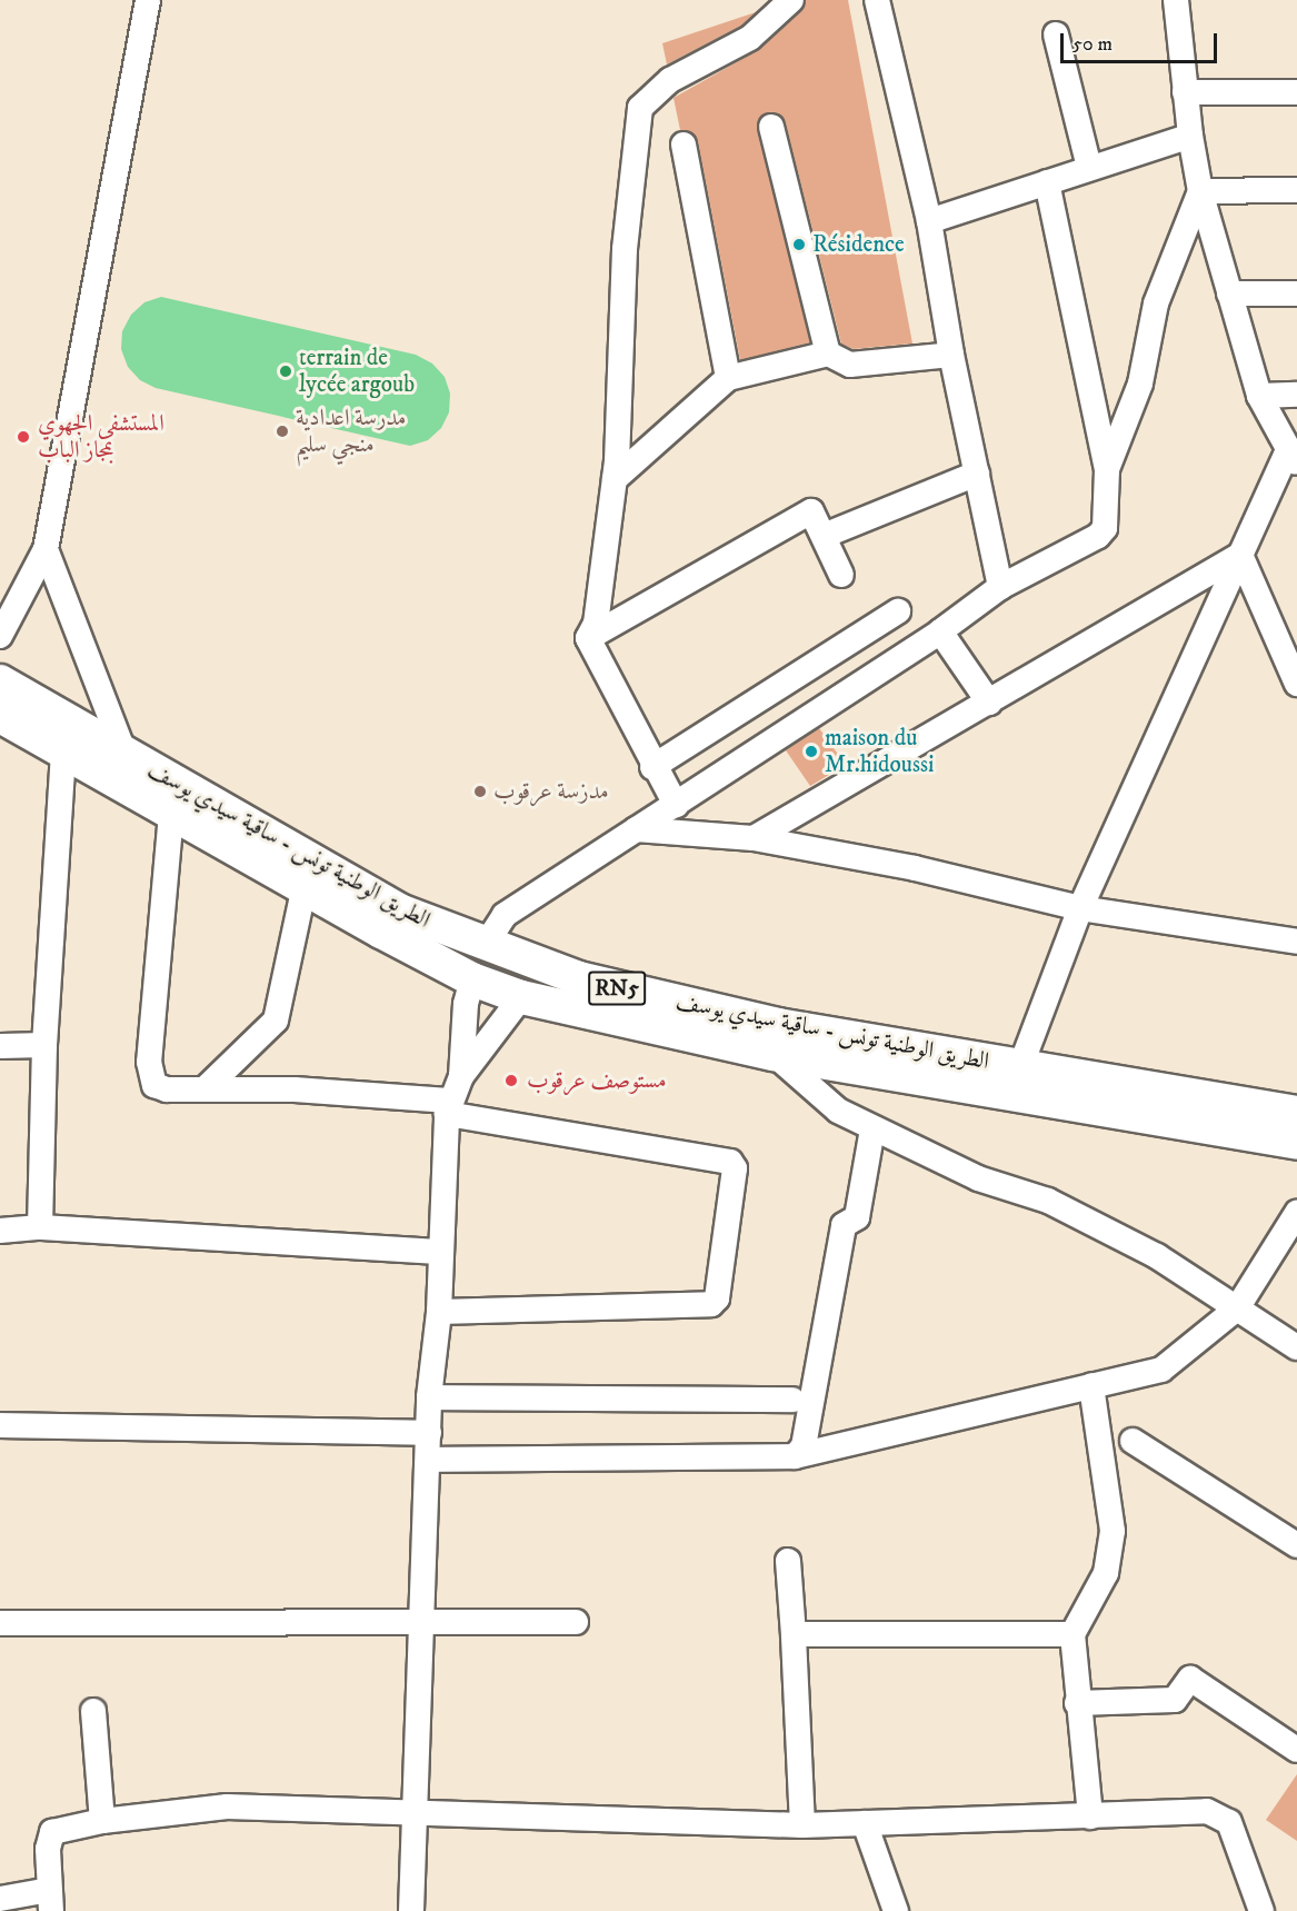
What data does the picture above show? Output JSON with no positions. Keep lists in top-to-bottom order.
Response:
{
  "streets": {
    "main road": ["الطريق الوطنية تونس - ساقية سيدي يوسف", "RN5"]
  },
  "places": [
    "Résidence",
    "terrain de lycée argoub",
    "مدرسة اعدادية منجي سليم",
    "المستشفى الجهوي بمجاز الباب",
    "maison du Mr.hidoussi",
    "مدزسة عرقوب",
    "مستوصف عرقوب"
  ],
  "scale_bar": "50 m"
}
